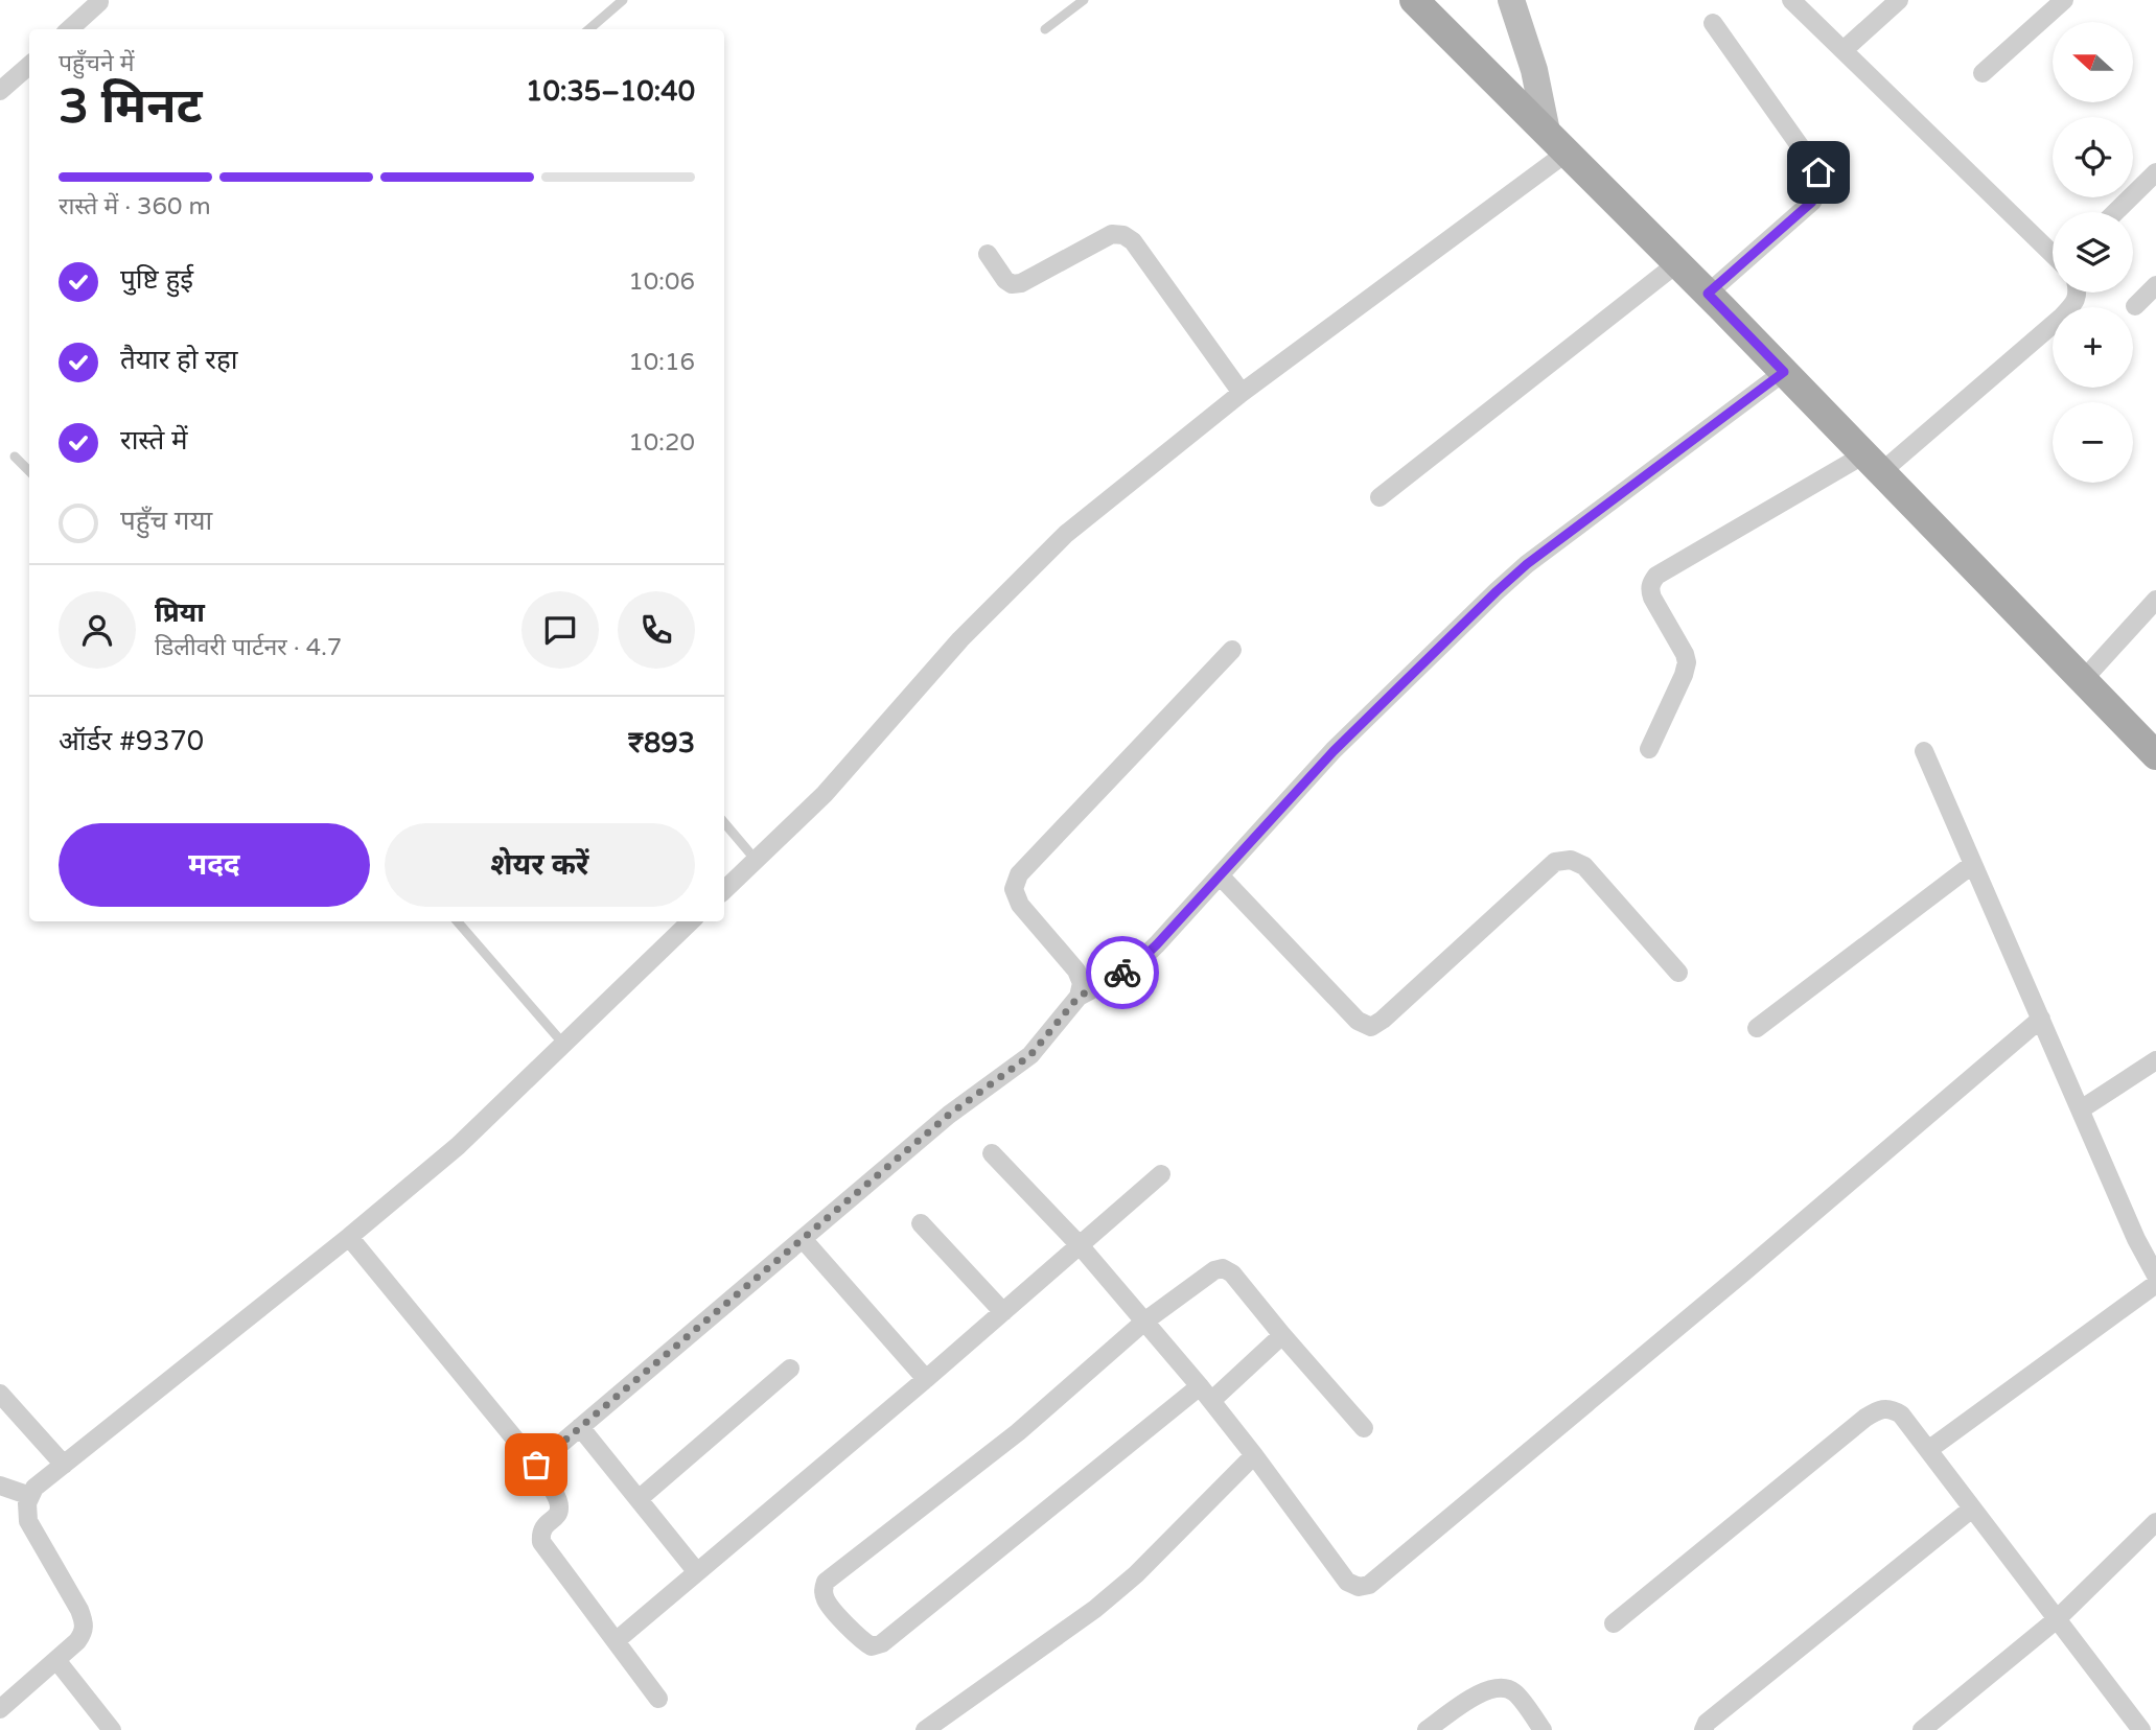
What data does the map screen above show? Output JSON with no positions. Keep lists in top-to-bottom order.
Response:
{
  "north": "left",
  "page": {
    "map_buttons": ["+", "−"],
    "heading": ["3 मिनट", "पहुँचने में", "10:35–10:40"],
    "panel": [
      "प्रिया",
      "डिलीवरी पार्टनर · 4.7",
      "ऑर्डर #9370",
      "₹893"
    ],
    "bar": "रास्ते में · 360 m",
    "list": [
      ["पुष्टि हुई", "10:06"],
      ["तैयार हो रहा", "10:16"],
      ["रास्ते में", "10:20"],
      "पहुँच गया"
    ],
    "buttons": ["मदद", "शेयर करें"]
  }
}
